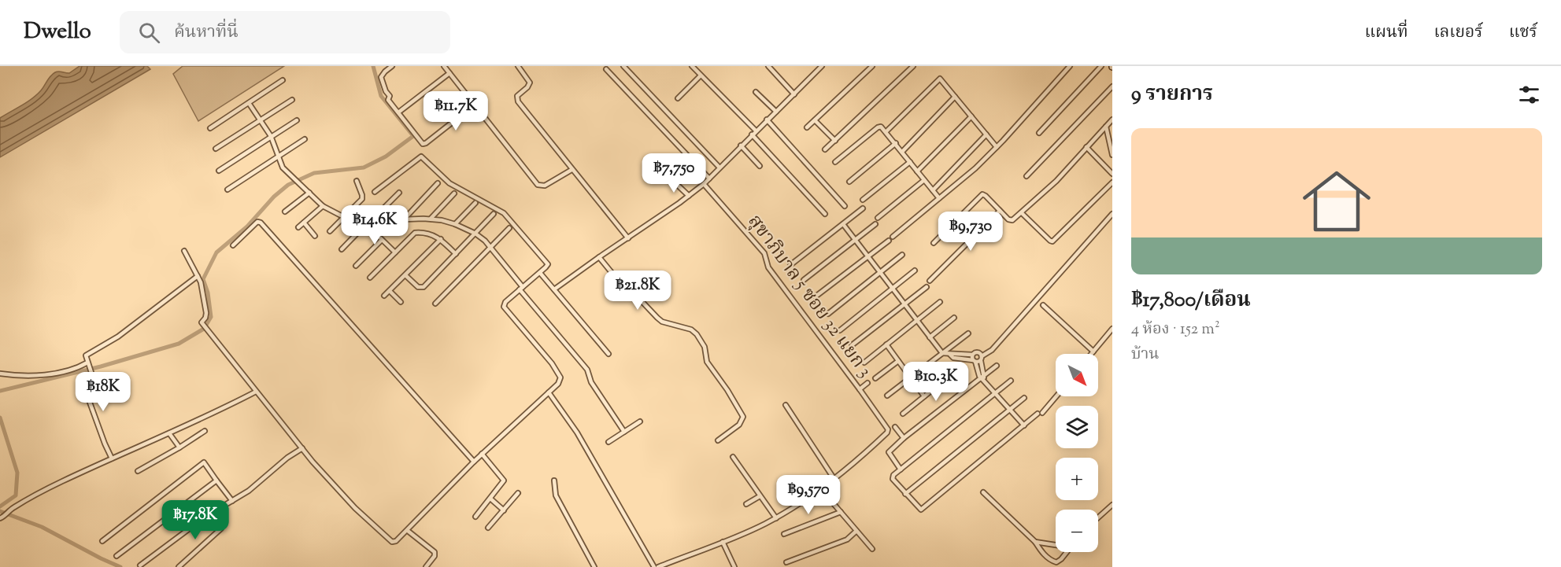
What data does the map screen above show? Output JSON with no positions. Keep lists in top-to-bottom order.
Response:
{
  "streets": {
    "street": ["สุขาภิบาล 5 ซอย 32 แยก 3"]
  },
  "north": "bottom right",
  "page": {
    "header": "Dwello",
    "search": "ค้นหาที่นี่",
    "nav": ["แผนที่", "เลเยอร์", "แชร์"],
    "heading": "9 รายการ",
    "price": [
      "฿11.7K",
      "฿7,750",
      "฿14.6K",
      "฿9,730",
      "฿21.8K",
      "฿10.3K",
      "฿18K",
      "฿9,570",
      "฿17.8K"
    ],
    "list": [
      {
        "name": "฿17,800/เดือน",
        "note": "4 ห้อง · 152 m² · บ้าน"
      }
    ],
    "map_buttons": ["+", "−"]
  }
}
